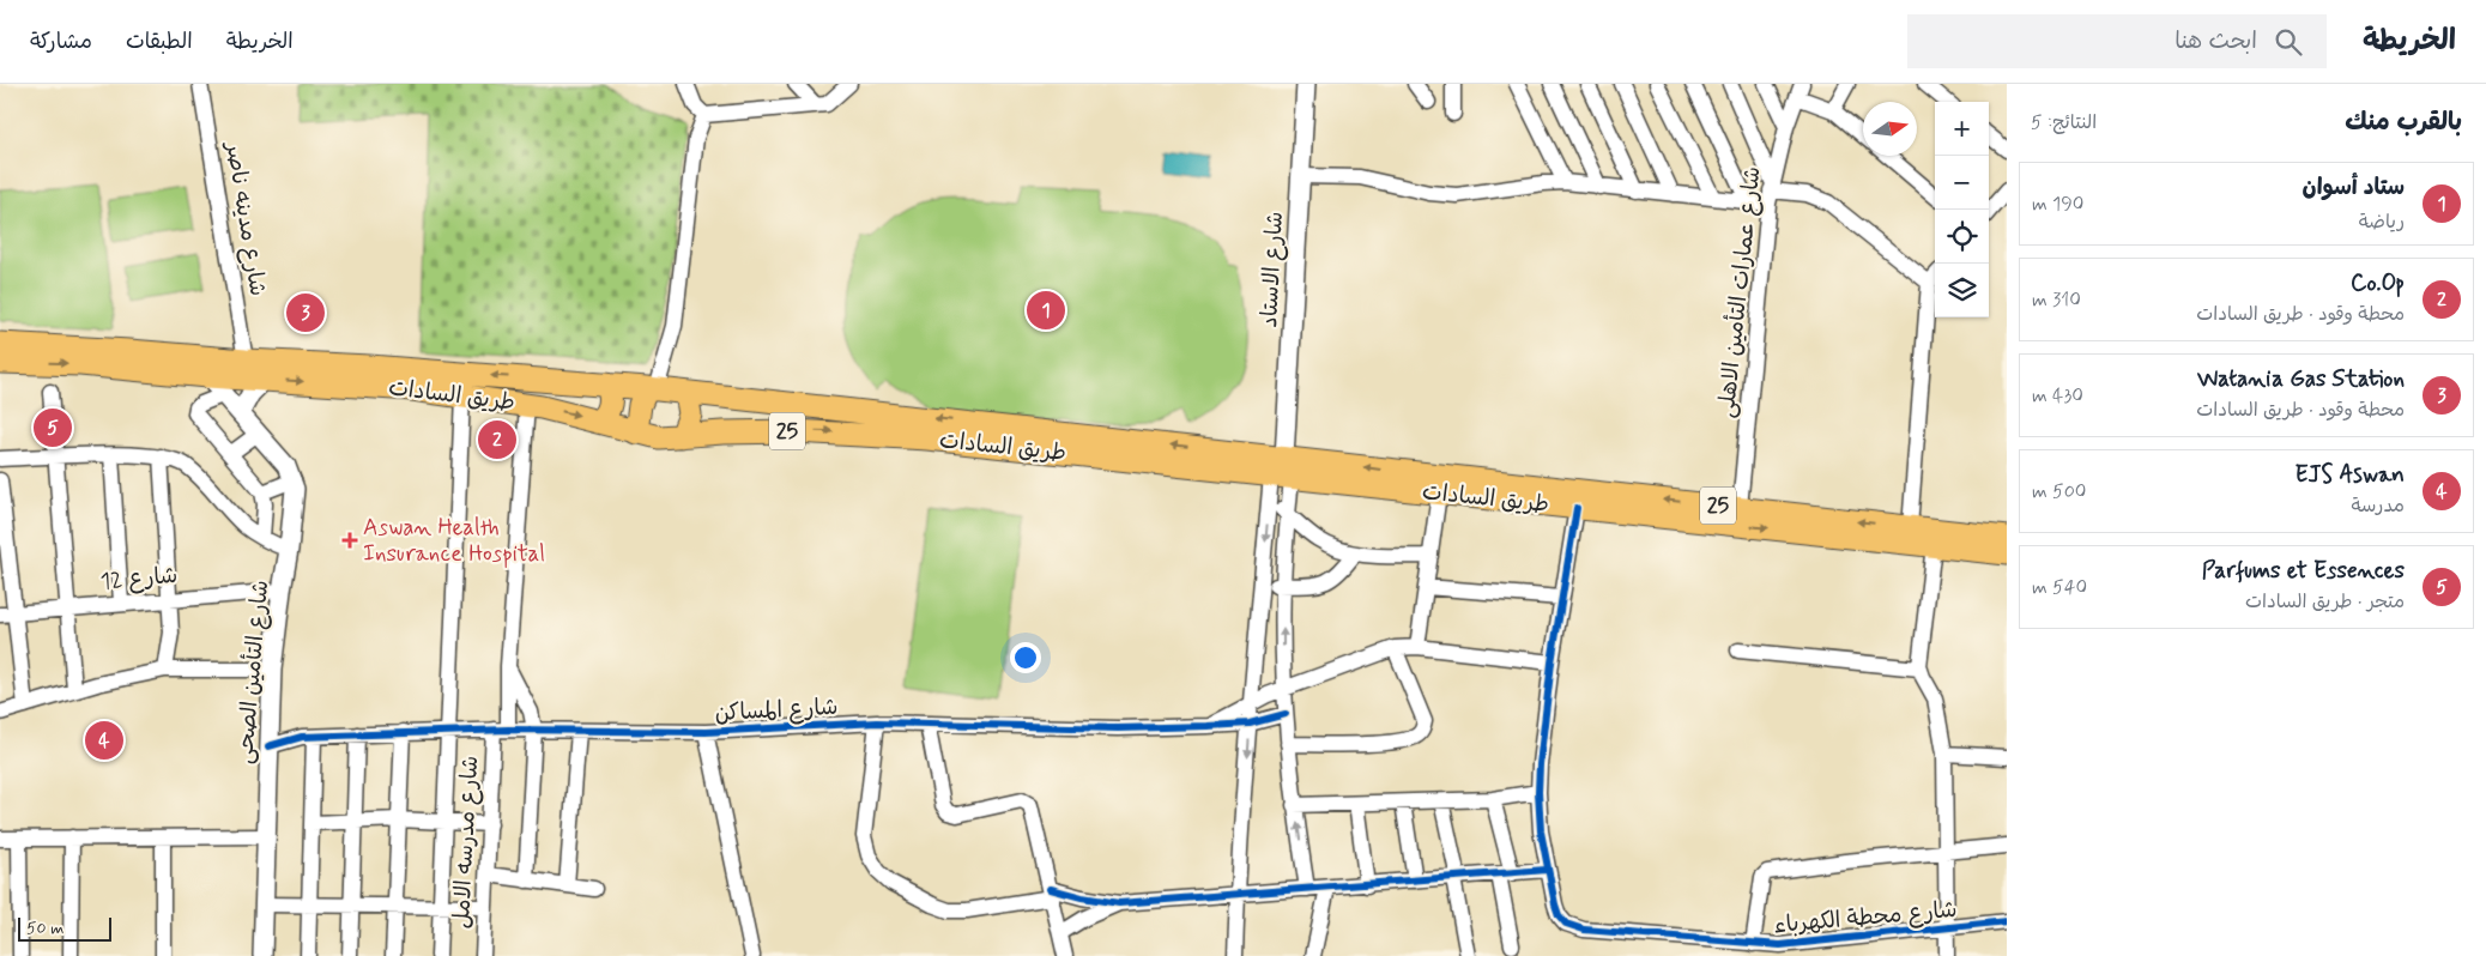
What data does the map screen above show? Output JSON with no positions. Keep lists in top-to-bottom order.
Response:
{
  "streets": {
    "main road": ["طريق السادات", "25"],
    "street": [
      "شارع مدينه ناصر",
      "شارع الاستاد",
      "شارع عمارات التأمين الاهلى",
      "شارع 12",
      "شارع التأمين الصحى",
      "شارع المساكن",
      "شارع مدرسه الامل",
      "شارع محطة الكهرباء"
    ]
  },
  "crossings": [
    ["شارع مدينه ناصر", "طريق السادات"],
    ["شارع الاستاد", "طريق السادات"],
    ["شارع عمارات التأمين الاهلى", "طريق السادات"],
    ["طريق السادات", "شارع مدرسه الامل"],
    ["شارع 12", "شارع التأمين الصحى"],
    ["شارع التأمين الصحى", "شارع المساكن"],
    ["شارع المساكن", "شارع مدرسه الامل"]
  ],
  "places": {
    "health": ["Aswan Health Insurance Hospital"]
  },
  "scale_bar": "50 m",
  "north": "right",
  "page": {
    "header": "الخريطة",
    "search": "ابحث هنا",
    "nav": ["الخريطة", "الطبقات", "مشاركة"],
    "heading": ["بالقرب منك", "النتائج: 5"],
    "map_buttons": ["+", "−"],
    "list": [
      {
        "mark": "1",
        "name": "ستاد أسوان",
        "note": "رياضة",
        "value": "190 m"
      },
      {
        "mark": "2",
        "name": "Co.Op",
        "note": "محطة وقود · طريق السادات",
        "value": "310 m"
      },
      {
        "mark": "3",
        "name": "Watania Gas Station",
        "note": "محطة وقود · طريق السادات",
        "value": "430 m"
      },
      {
        "mark": "4",
        "name": "EJS Aswan",
        "note": "مدرسة",
        "value": "500 m"
      },
      {
        "mark": "5",
        "name": "Parfums et Essences",
        "note": "متجر · طريق السادات",
        "value": "540 m"
      }
    ],
    "pins": [
      "1",
      "3",
      "5",
      "2",
      "4"
    ],
    "scale": "50 m"
  }
}
